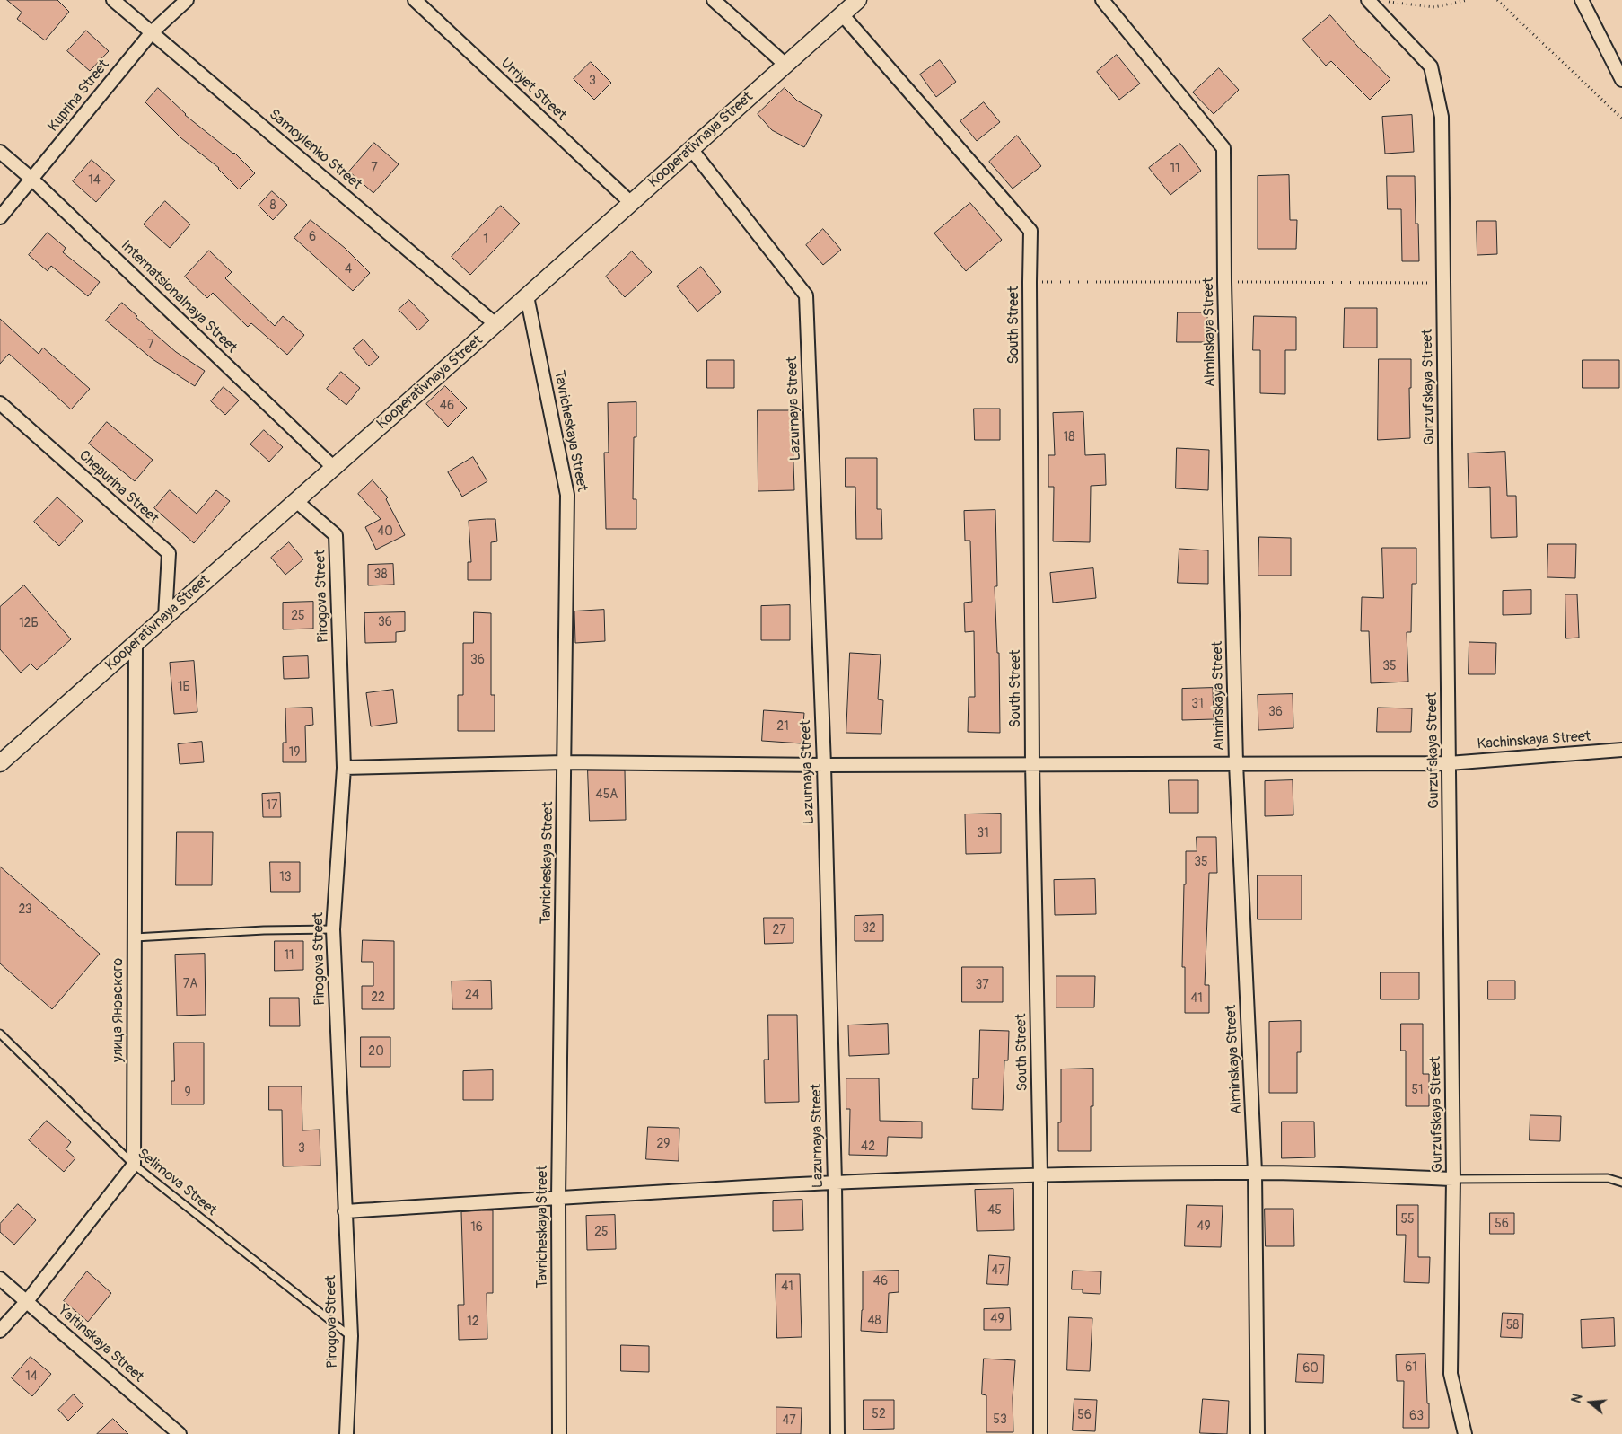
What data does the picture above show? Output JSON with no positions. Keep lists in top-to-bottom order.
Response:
{
  "streets": {
    "street": [
      "Urriyet Street",
      "Kuprina Street",
      "Kooperativnaya Street",
      "Samoylenko Street",
      "Internatsionalnaya Street",
      "South Street",
      "Alminskaya Street",
      "Gurzufskaya Street",
      "Lazurnaya Street",
      "Tavricheskaya Street",
      "Chepurina Street",
      "Pirogova Street",
      "Kachinskaya Street",
      "улица Яновского",
      "Yaltinskaya Street"
    ],
    "lane": ["Selimova Street"]
  },
  "crossings": [
    ["Urriyet Street", "Kooperativnaya Street"],
    ["Kuprina Street", "Samoylenko Street"],
    ["Kuprina Street", "Internatsionalnaya Street"],
    ["Kooperativnaya Street", "Samoylenko Street"],
    ["Kooperativnaya Street", "Internatsionalnaya Street"],
    ["Kooperativnaya Street", "South Street"],
    ["Kooperativnaya Street", "Lazurnaya Street"],
    ["Kooperativnaya Street", "Tavricheskaya Street"],
    ["Kooperativnaya Street", "Chepurina Street"],
    ["Kooperativnaya Street", "Pirogova Street"],
    ["Kooperativnaya Street", "улица Яновского"],
    ["South Street", "Kachinskaya Street"],
    ["Alminskaya Street", "Kachinskaya Street"],
    ["Gurzufskaya Street", "Kachinskaya Street"],
    ["Lazurnaya Street", "Kachinskaya Street"],
    ["Tavricheskaya Street", "Kachinskaya Street"],
    ["Pirogova Street", "Kachinskaya Street"],
    ["Pirogova Street", "Selimova Street"],
    ["улица Яновского", "Selimova Street"]
  ],
  "house_numbers": [
    "3",
    "7",
    "11",
    "14",
    "8",
    "6",
    "1",
    "4",
    "7",
    "46",
    "18",
    "40",
    "38",
    "25",
    "36",
    "12Б",
    "36",
    "35",
    "1Б",
    "31",
    "36",
    "21",
    "19",
    "45А",
    "17",
    "31",
    "35",
    "13",
    "23",
    "32",
    "27",
    "11",
    "7А",
    "37",
    "24",
    "22",
    "41",
    "20",
    "51",
    "9",
    "29",
    "42",
    "3",
    "45",
    "55",
    "56",
    "49",
    "16",
    "25",
    "47",
    "46",
    "41",
    "49",
    "48",
    "12",
    "58",
    "61",
    "60",
    "14",
    "52",
    "56",
    "63",
    "53",
    "47"
  ],
  "north": "left"
}
